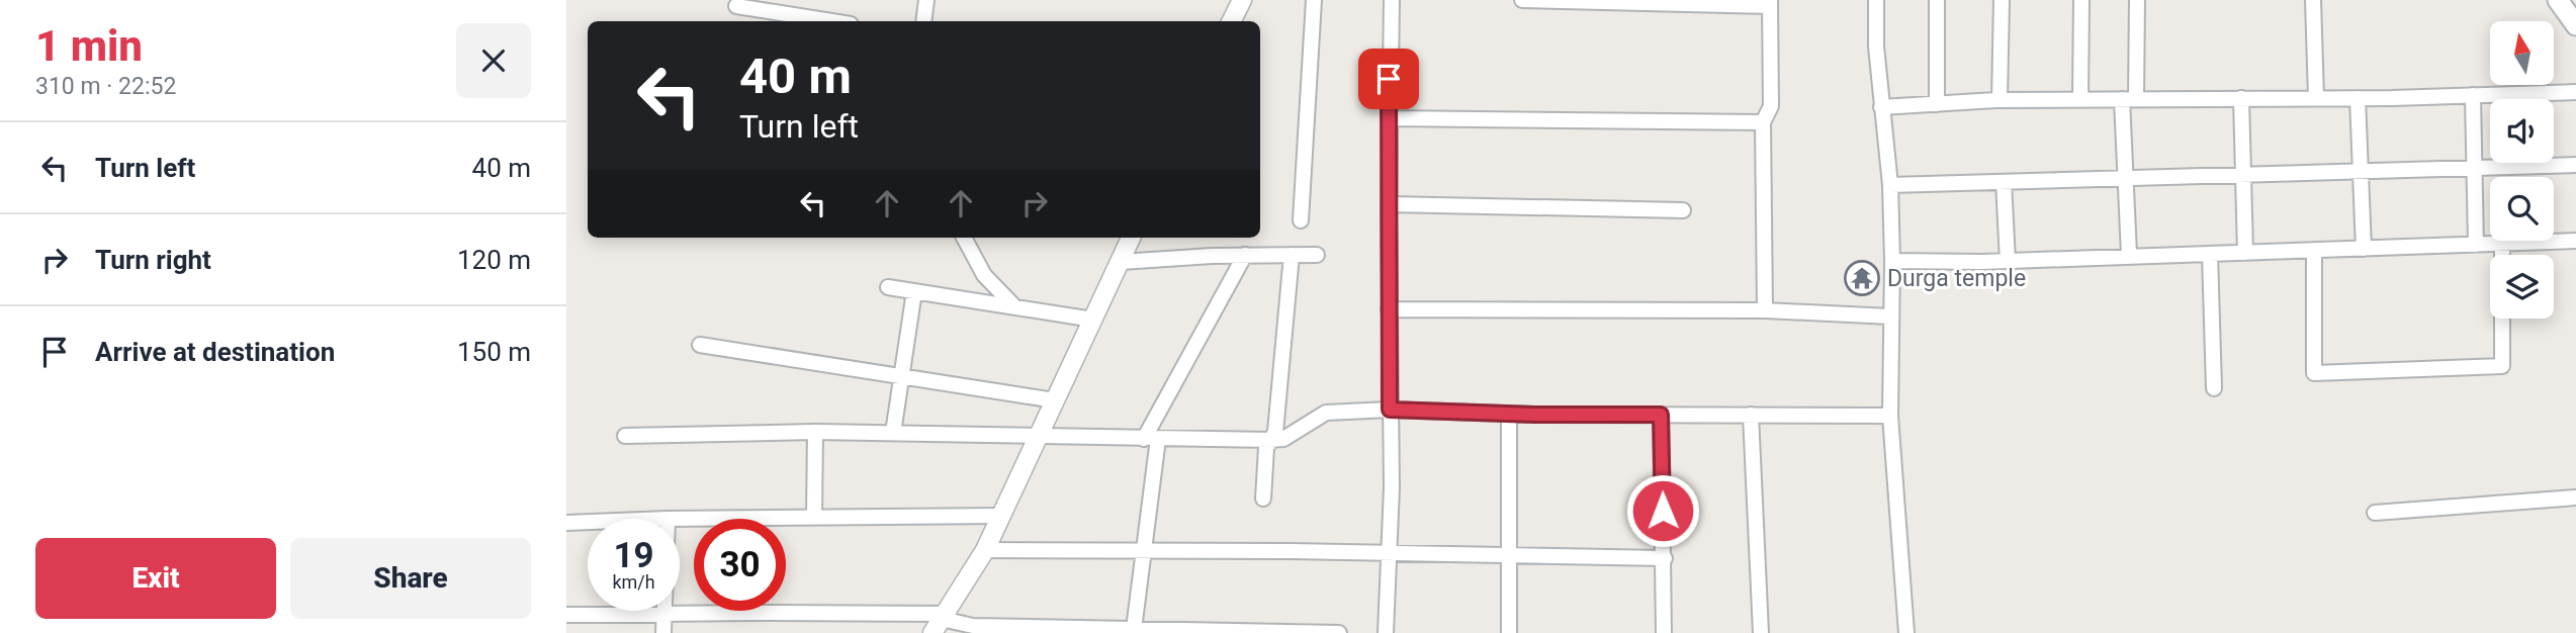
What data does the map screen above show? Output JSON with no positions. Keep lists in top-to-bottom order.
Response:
{
  "places": {
    "temple": ["Durga temple"]
  },
  "north": "top",
  "page": {
    "heading": ["1 min", "310 m · 22:52"],
    "turn": ["40 m", "Turn left"],
    "list": [
      {
        "name": "Turn left",
        "value": "40 m"
      },
      {
        "name": "Turn right",
        "value": "120 m"
      },
      {
        "name": "Arrive at destination",
        "value": "150 m"
      }
    ],
    "speed": "19 km/h",
    "limit": "30",
    "buttons": ["Exit", "Share"]
  }
}
